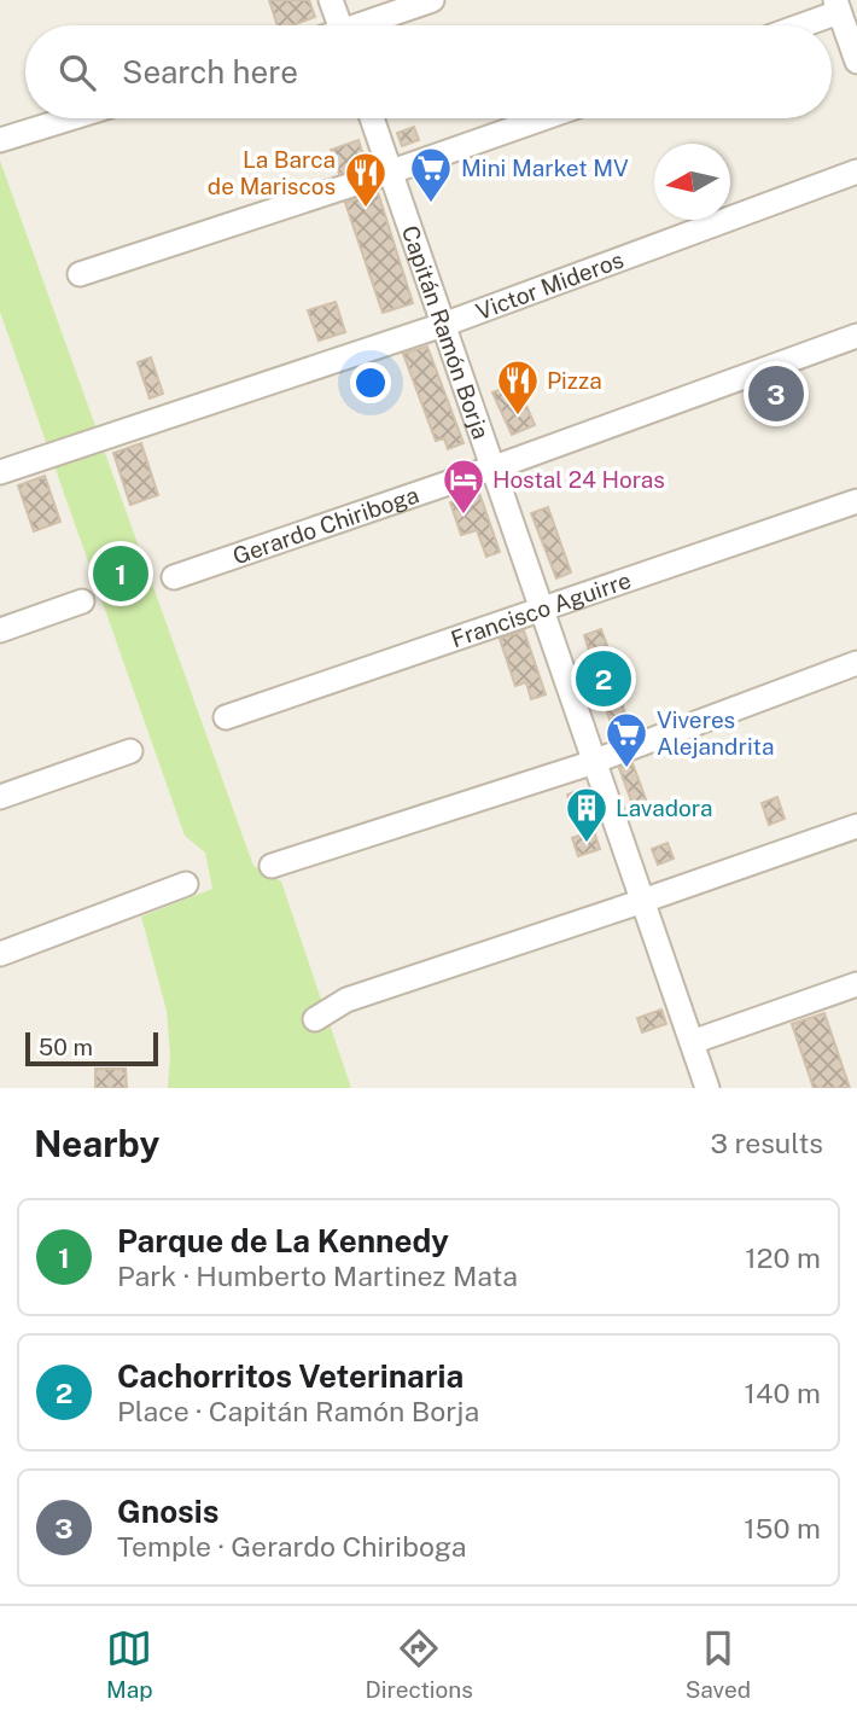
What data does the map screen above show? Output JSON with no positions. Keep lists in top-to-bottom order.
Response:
{
  "streets": {
    "street": [
      "Victor Mideros",
      "Capitán Ramón Borja",
      "Gerardo Chiriboga",
      "Francisco Aguirre"
    ]
  },
  "crossings": [
    ["Victor Mideros", "Capitán Ramón Borja"],
    ["Capitán Ramón Borja", "Gerardo Chiriboga"],
    ["Capitán Ramón Borja", "Francisco Aguirre"]
  ],
  "places": {
    "supermarket": ["Mini Market MV", "Viveres Alejandrita"],
    "restaurant": ["La Barca de Mariscos", "Pizza"],
    "hotel": ["Hostal 24 Horas"],
    "building": ["Lavadora"]
  },
  "scale_bar": "50 m",
  "north": "left",
  "page": {
    "search": "Search here",
    "pins": ["3", "1", "2"],
    "scale": "50 m",
    "heading": ["Nearby", "3 results"],
    "list": [
      {
        "mark": "1",
        "name": "Parque de La Kennedy",
        "note": "Park · Humberto Martinez Mata",
        "value": "120 m"
      },
      {
        "mark": "2",
        "name": "Cachorritos Veterinaria",
        "note": "Place · Capitán Ramón Borja",
        "value": "140 m"
      },
      {
        "mark": "3",
        "name": "Gnosis",
        "note": "Temple · Gerardo Chiriboga",
        "value": "150 m"
      }
    ],
    "nav": ["Map", "Directions", "Saved"]
  }
}
